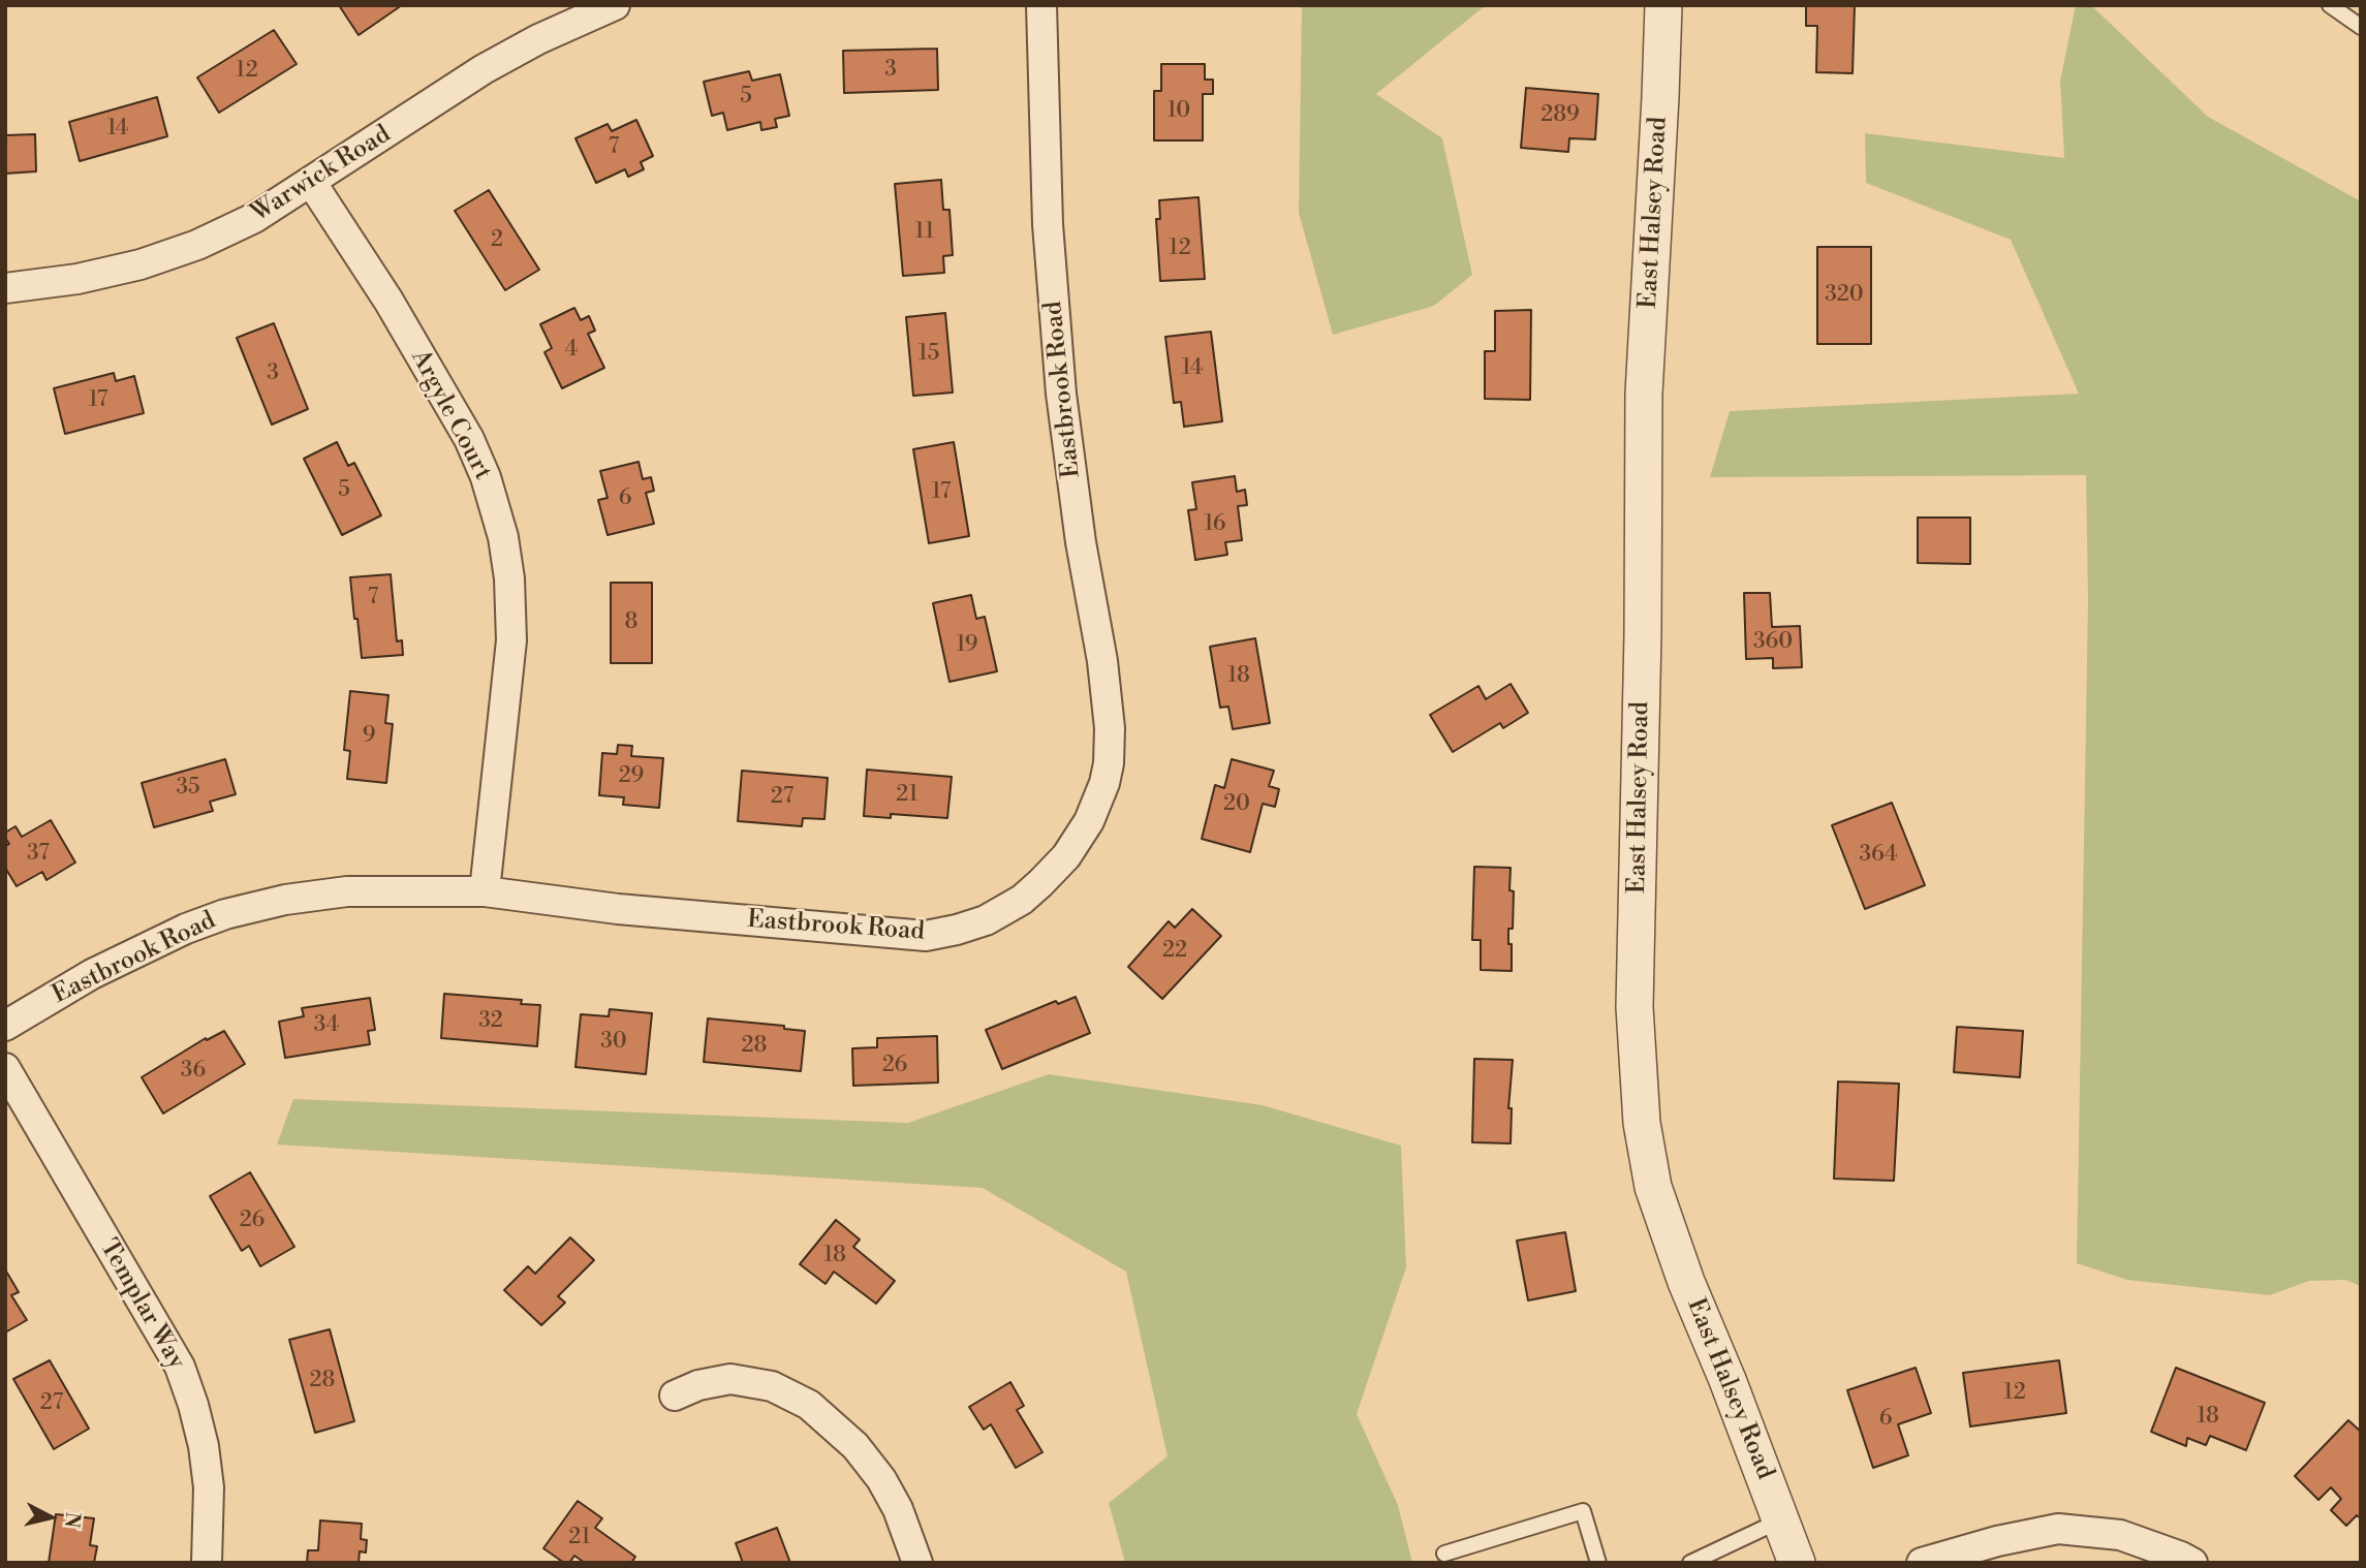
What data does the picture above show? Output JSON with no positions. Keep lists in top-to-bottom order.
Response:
{
  "streets": {
    "street": [
      "Warwick Road",
      "East Halsey Road",
      "Eastbrook Road",
      "Argyle Court",
      "Templar Way"
    ]
  },
  "crossings": [
    ["Warwick Road", "Argyle Court"],
    ["Eastbrook Road", "Argyle Court"]
  ],
  "house_numbers": [
    "3",
    "12",
    "5",
    "10",
    "289",
    "14",
    "7",
    "11",
    "2",
    "12",
    "320",
    "4",
    "15",
    "14",
    "3",
    "17",
    "5",
    "17",
    "6",
    "16",
    "7",
    "8",
    "360",
    "19",
    "18",
    "9",
    "29",
    "35",
    "21",
    "27",
    "20",
    "37",
    "364",
    "22",
    "32",
    "34",
    "30",
    "28",
    "26",
    "36",
    "26",
    "18",
    "28",
    "12",
    "27",
    "18",
    "6",
    "21"
  ],
  "north": "right"
}
